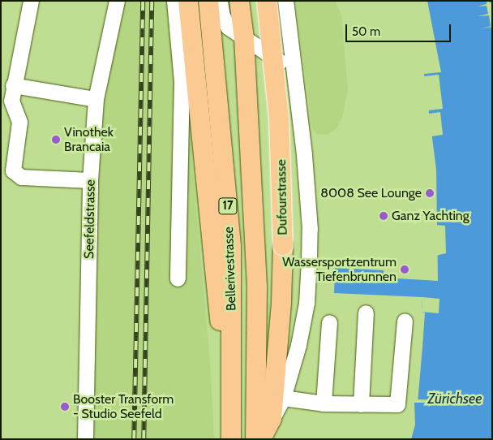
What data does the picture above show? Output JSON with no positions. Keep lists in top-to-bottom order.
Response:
{
  "streets": {
    "main road": ["Dufourstrasse", "17", "Bellerivestrasse"],
    "street": ["Seefeldstrasse"]
  },
  "water": ["Zürichsee"],
  "places": [
    "Vinothek Brancaia",
    "8008 See Lounge",
    "Ganz Yachting",
    "Wassersportzentrum Tiefenbrunnen",
    "Booster Transform - Studio Seefeld"
  ],
  "scale_bar": "50 m"
}
